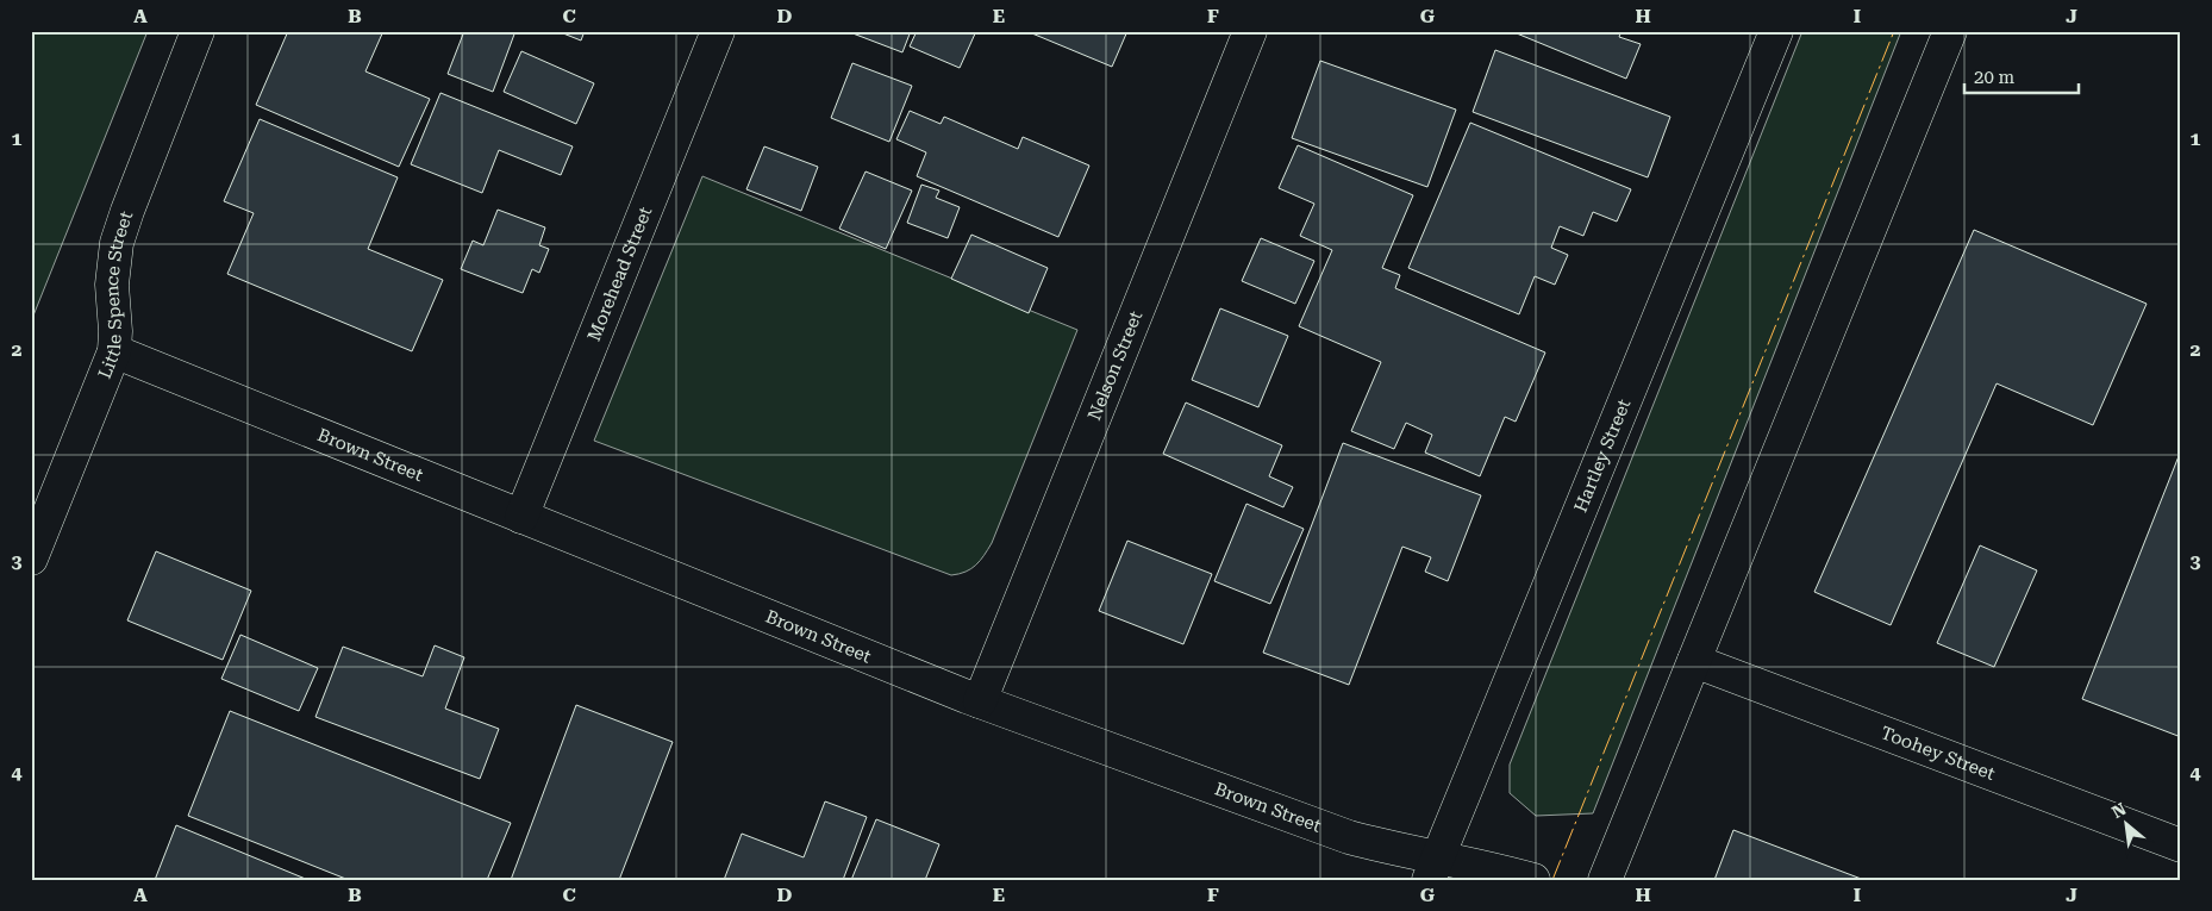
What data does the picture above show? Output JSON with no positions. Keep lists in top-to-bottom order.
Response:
{
  "streets": {
    "street": [
      "Morehead Street",
      "Little Spence Street",
      "Nelson Street",
      "Brown Street",
      "Hartley Street",
      "Toohey Street"
    ]
  },
  "crossings": [
    ["Morehead Street", "Brown Street"],
    ["Little Spence Street", "Brown Street"],
    ["Nelson Street", "Brown Street"],
    ["Brown Street", "Hartley Street"]
  ],
  "scale_bar": "20 m",
  "north": "top left",
  "grid": {
    "columns": [
      "A",
      "B",
      "C",
      "D",
      "E",
      "F",
      "G",
      "H",
      "I",
      "J"
    ],
    "rows": [
      "1",
      "2",
      "3",
      "4"
    ]
  }
}
